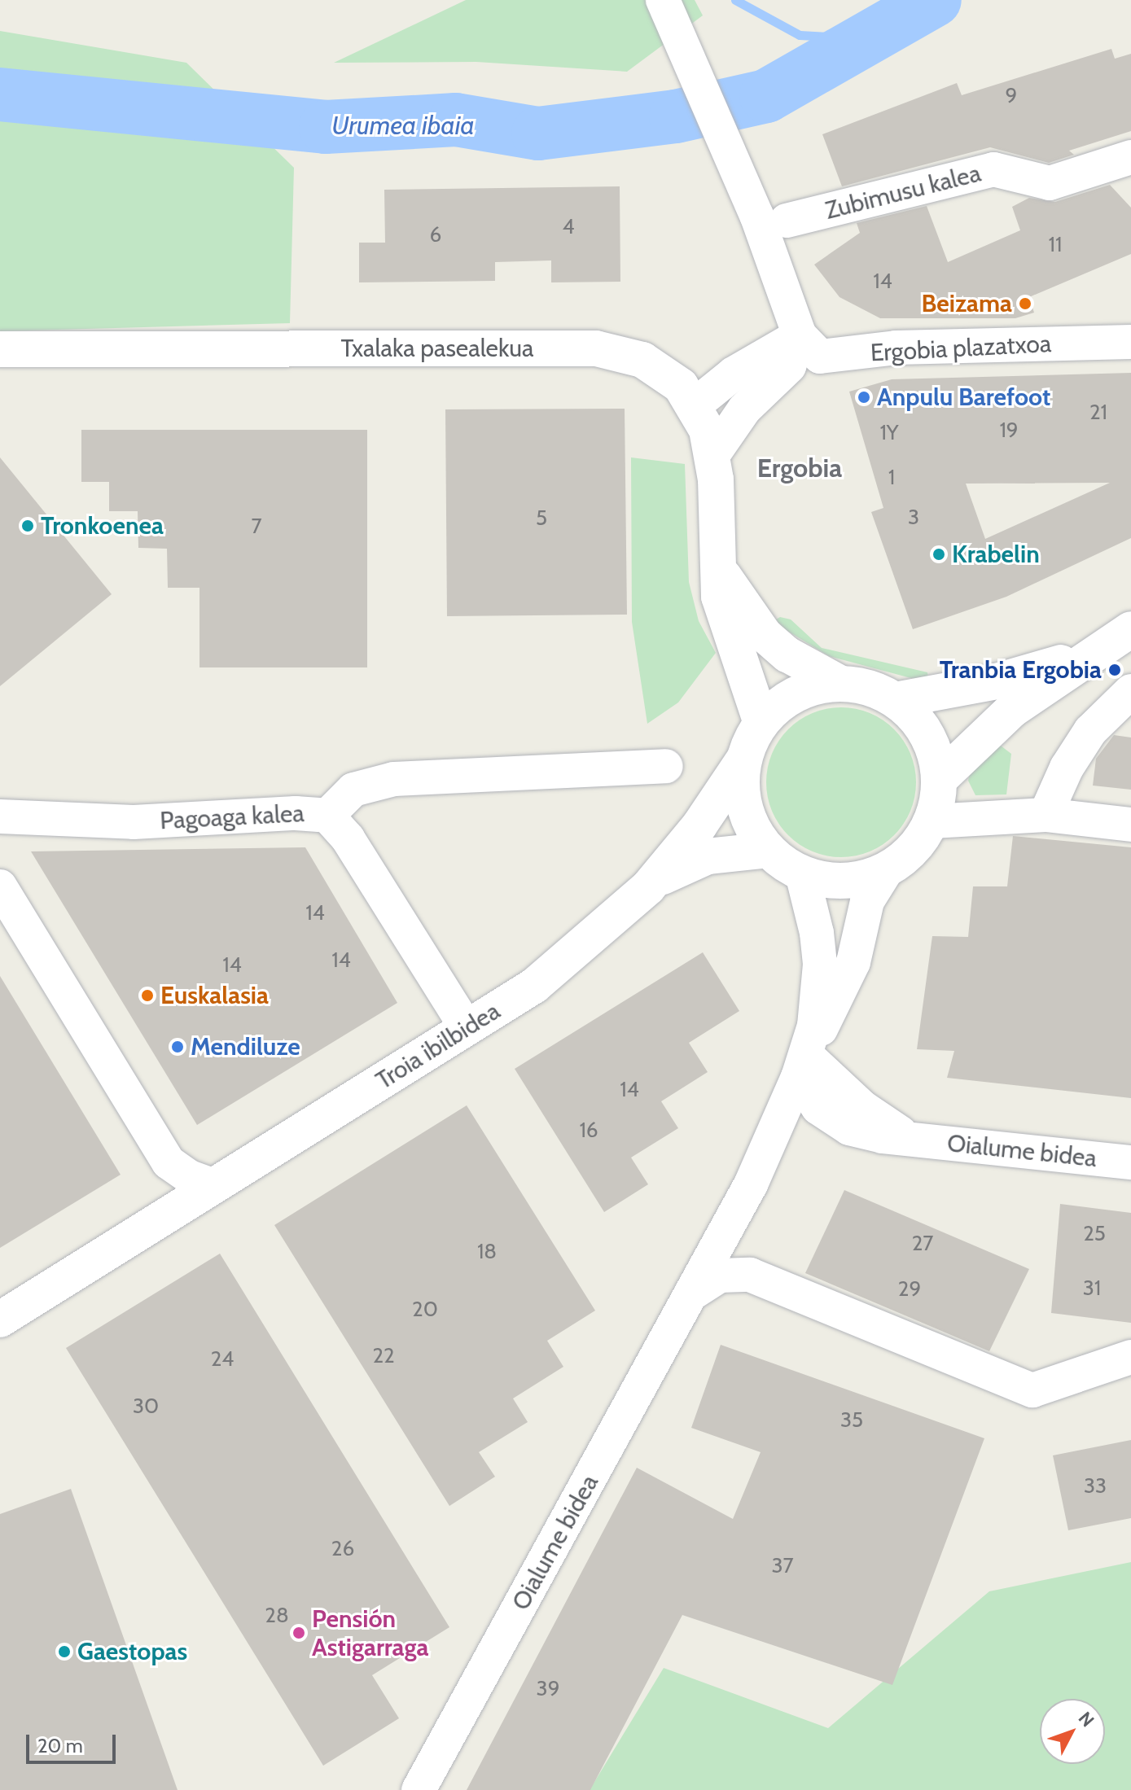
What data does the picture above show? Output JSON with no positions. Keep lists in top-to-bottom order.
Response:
{
  "streets": {
    "main road": ["Txalaka pasealekua", "Troia ibilbidea"],
    "street": [
      "Zubimusu kalea",
      "Ergobia plazatxoa",
      "Pagoaga kalea",
      "Oialume bidea"
    ]
  },
  "crossings": [
    ["Txalaka pasealekua", "Troia ibilbidea"],
    ["Txalaka pasealekua", "Oialume bidea"],
    ["Pagoaga kalea", "Troia ibilbidea"],
    ["Troia ibilbidea", "Oialume bidea"]
  ],
  "districts": ["Ergobia"],
  "water": ["Urumea ibaia"],
  "places": [
    "Beizama",
    "Anpulu Barefoot",
    "Tronkoenea",
    "Krabelin",
    "Tranbia Ergobia",
    "Euskalasia",
    "Mendiluze",
    "Pensión Astigarraga",
    "Gaestopas"
  ],
  "house_numbers": [
    "9",
    "4",
    "6",
    "11",
    "14",
    "21",
    "19",
    "1Y",
    "1",
    "3",
    "5",
    "7",
    "14",
    "14",
    "14",
    "14",
    "16",
    "25",
    "27",
    "18",
    "31",
    "29",
    "20",
    "22",
    "24",
    "30",
    "35",
    "33",
    "26",
    "37",
    "28",
    "39"
  ],
  "scale_bar": "20 m",
  "north": "top right"
}
